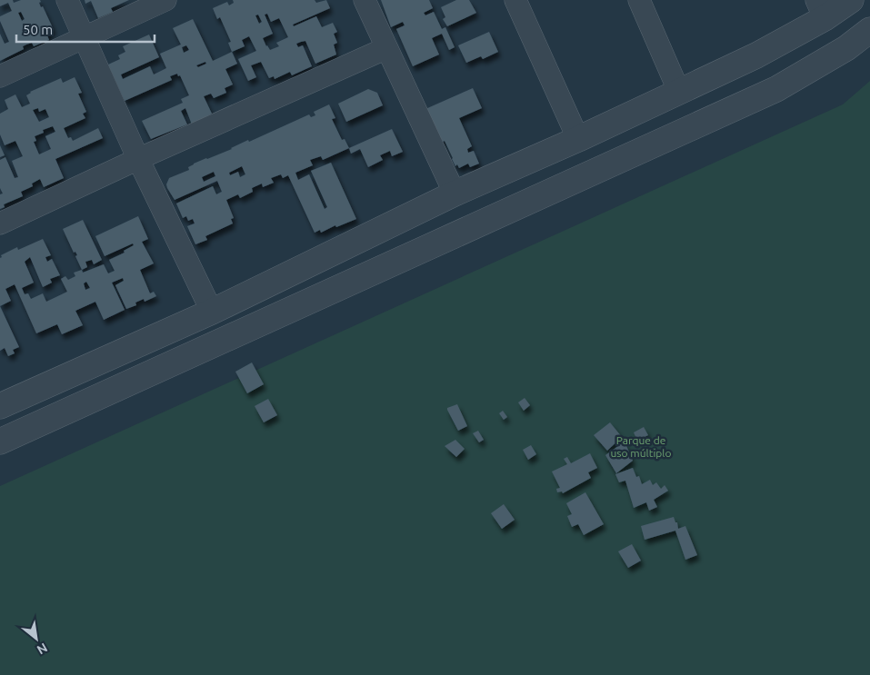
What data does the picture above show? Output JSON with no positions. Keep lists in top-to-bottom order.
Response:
{
  "parks": ["Parque de uso múltiplo"],
  "scale_bar": "50 m",
  "north": "bottom right"
}
